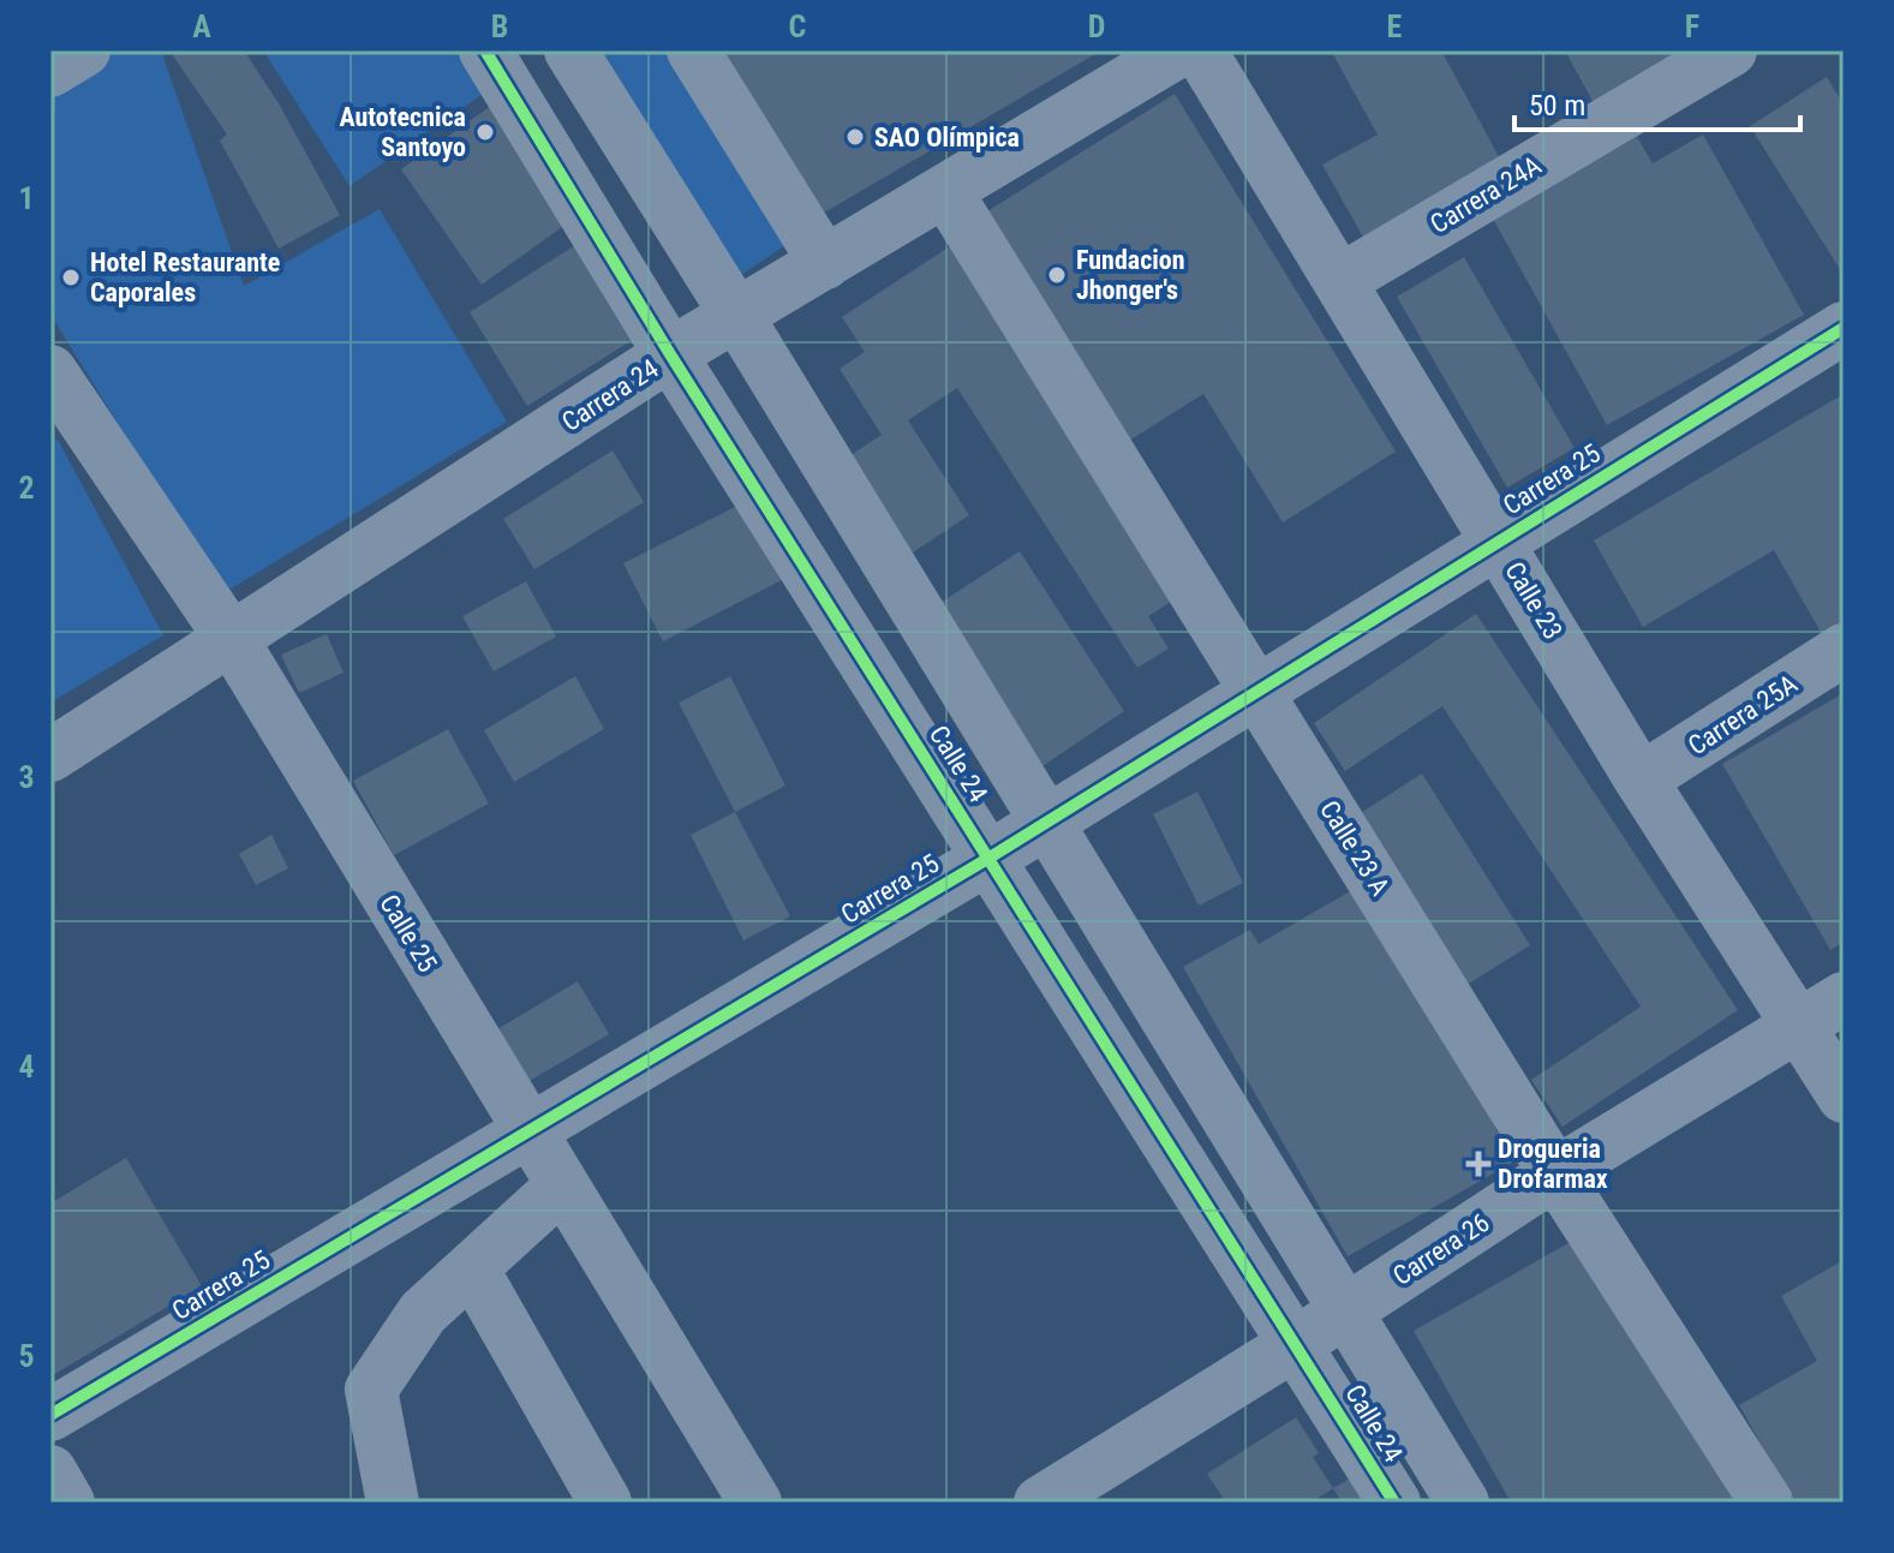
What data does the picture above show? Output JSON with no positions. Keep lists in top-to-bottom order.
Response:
{
  "streets": {
    "street": [
      "Carrera 24A",
      "Carrera 24",
      "Carrera 25",
      "Calle 23",
      "Carrera 25A",
      "Calle 24",
      "Calle 23 A",
      "Calle 25",
      "Carrera 26"
    ]
  },
  "crossings": [
    ["Carrera 24A", "Calle 23"],
    ["Carrera 24", "Calle 24"],
    ["Carrera 24", "Calle 23 A"],
    ["Carrera 24", "Calle 25"],
    ["Carrera 25", "Calle 23"],
    ["Carrera 25", "Calle 24"],
    ["Carrera 25", "Calle 23 A"],
    ["Carrera 25", "Calle 25"],
    ["Calle 23", "Carrera 25A"],
    ["Calle 23", "Carrera 26"],
    ["Calle 24", "Carrera 26"],
    ["Calle 23 A", "Carrera 26"]
  ],
  "places": {
    "other": [
      "Autotecnica Santoyo",
      "SAO Olímpica",
      "Fundacion Jhonger's",
      "Hotel Restaurante Caporales"
    ],
    "health": ["Drogueria Drofarmax"]
  },
  "scale_bar": "50 m",
  "grid": {
    "columns": [
      "A",
      "B",
      "C",
      "D",
      "E",
      "F"
    ],
    "rows": [
      "1",
      "2",
      "3",
      "4",
      "5"
    ]
  }
}
